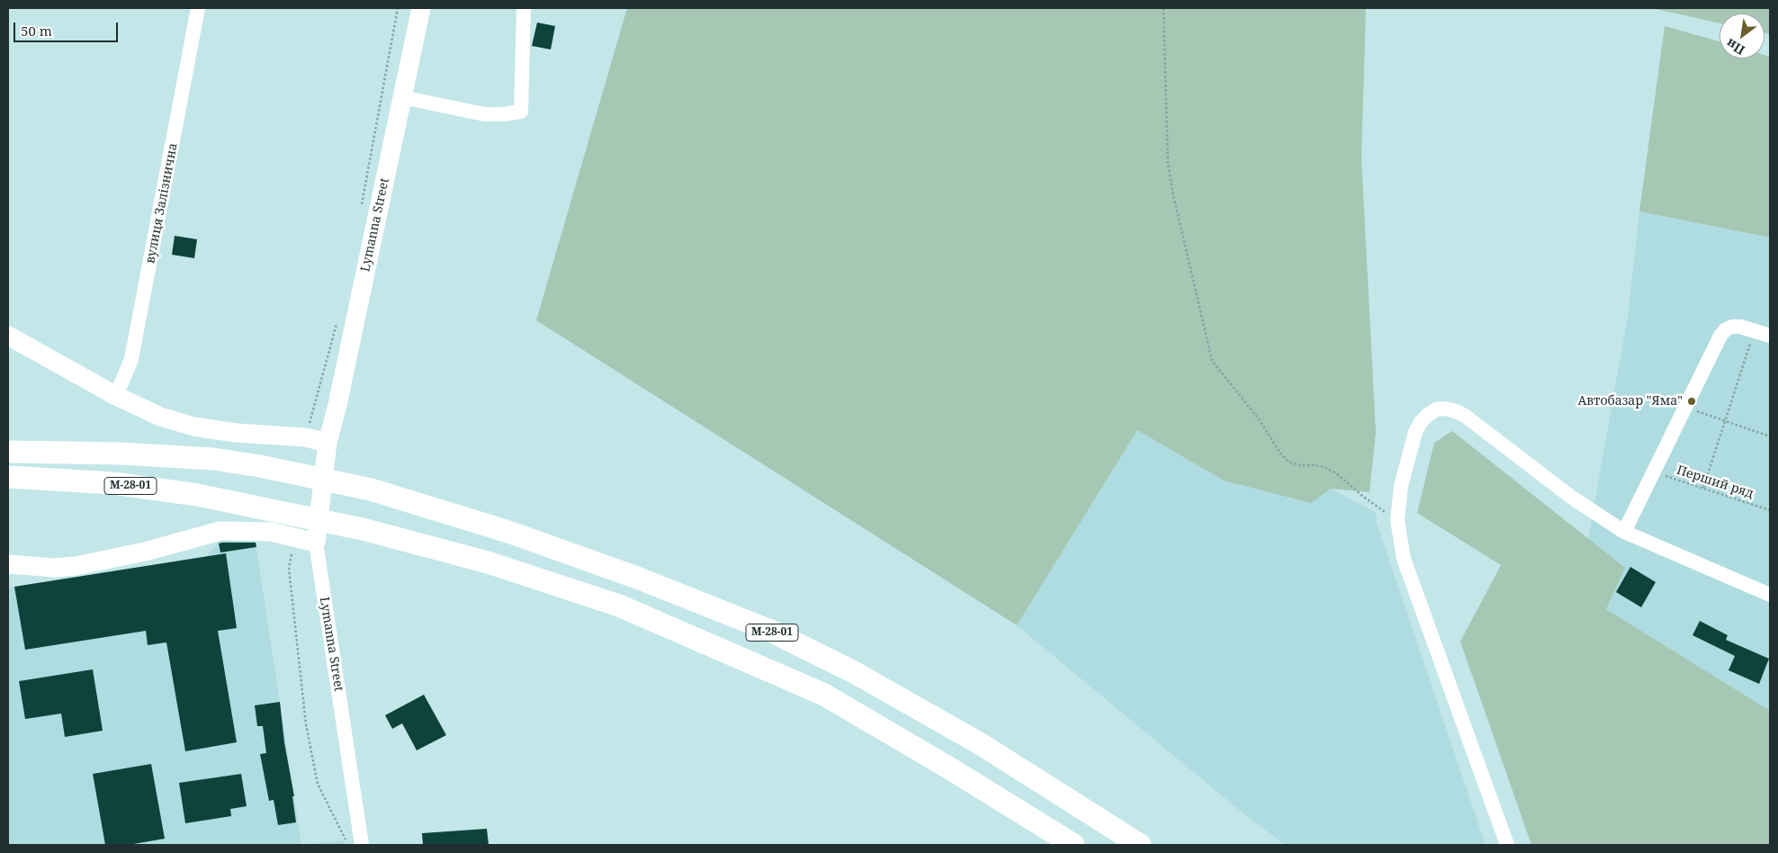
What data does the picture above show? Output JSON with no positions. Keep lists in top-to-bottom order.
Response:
{
  "streets": {
    "highway": ["М-28-01"],
    "main road": ["Lymanna Street"],
    "street": ["вулиця Залізнична"],
    "path": ["Перший ряд"]
  },
  "places": ["Автобазар \"Яма\""],
  "scale_bar": "50 m",
  "north": "bottom left"
}
